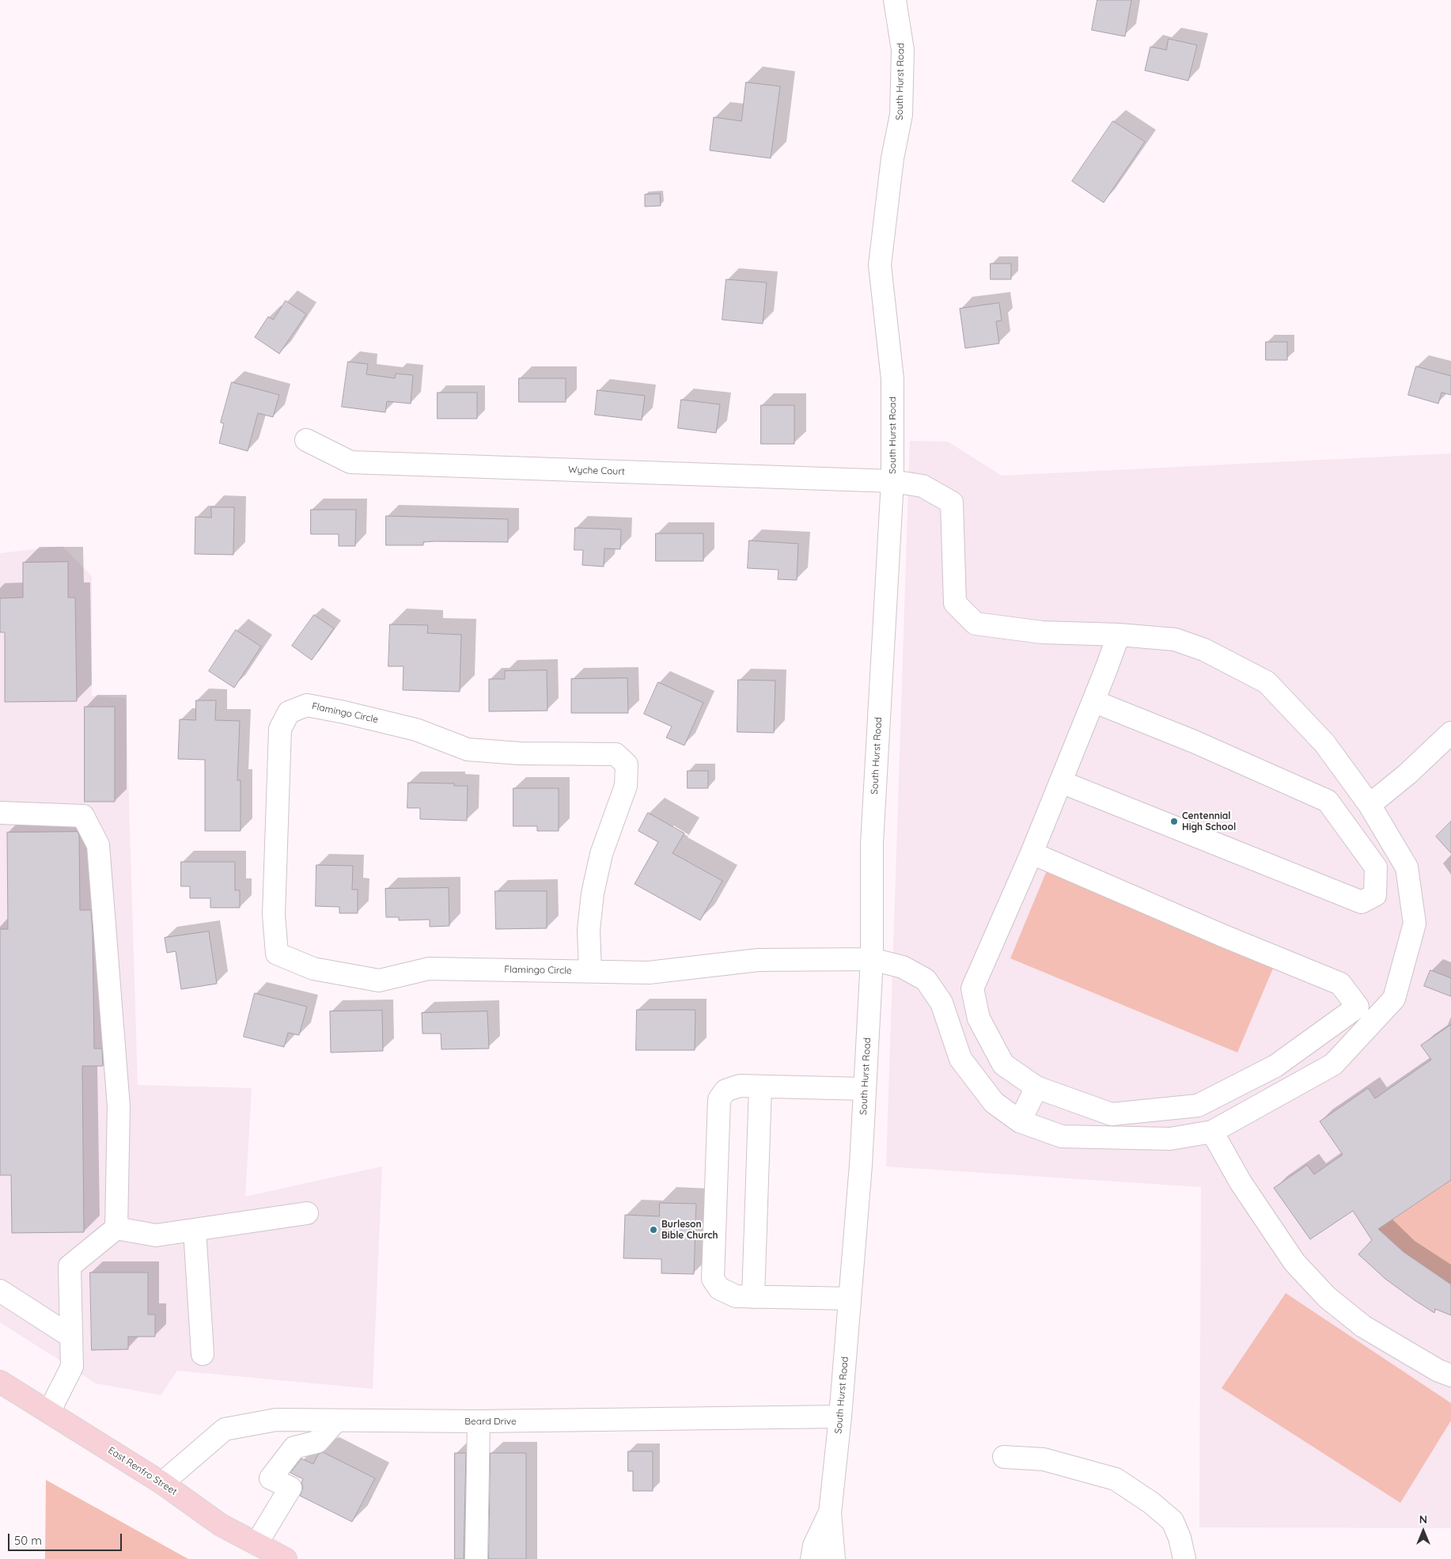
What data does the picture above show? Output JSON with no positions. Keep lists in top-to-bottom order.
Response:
{
  "streets": {
    "main road": ["East Renfro Street"],
    "street": [
      "South Hurst Road",
      "Wyche Court",
      "Flamingo Circle",
      "Beard Drive"
    ]
  },
  "crossings": [
    ["South Hurst Road", "Wyche Court"],
    ["South Hurst Road", "Flamingo Circle"],
    ["South Hurst Road", "Beard Drive"],
    ["Wyche Court", "Flamingo Circle"],
    ["Beard Drive", "East Renfro Street"]
  ],
  "places": ["Centennial High School", "Burleson Bible Church"],
  "scale_bar": "50 m",
  "north": "top"
}
